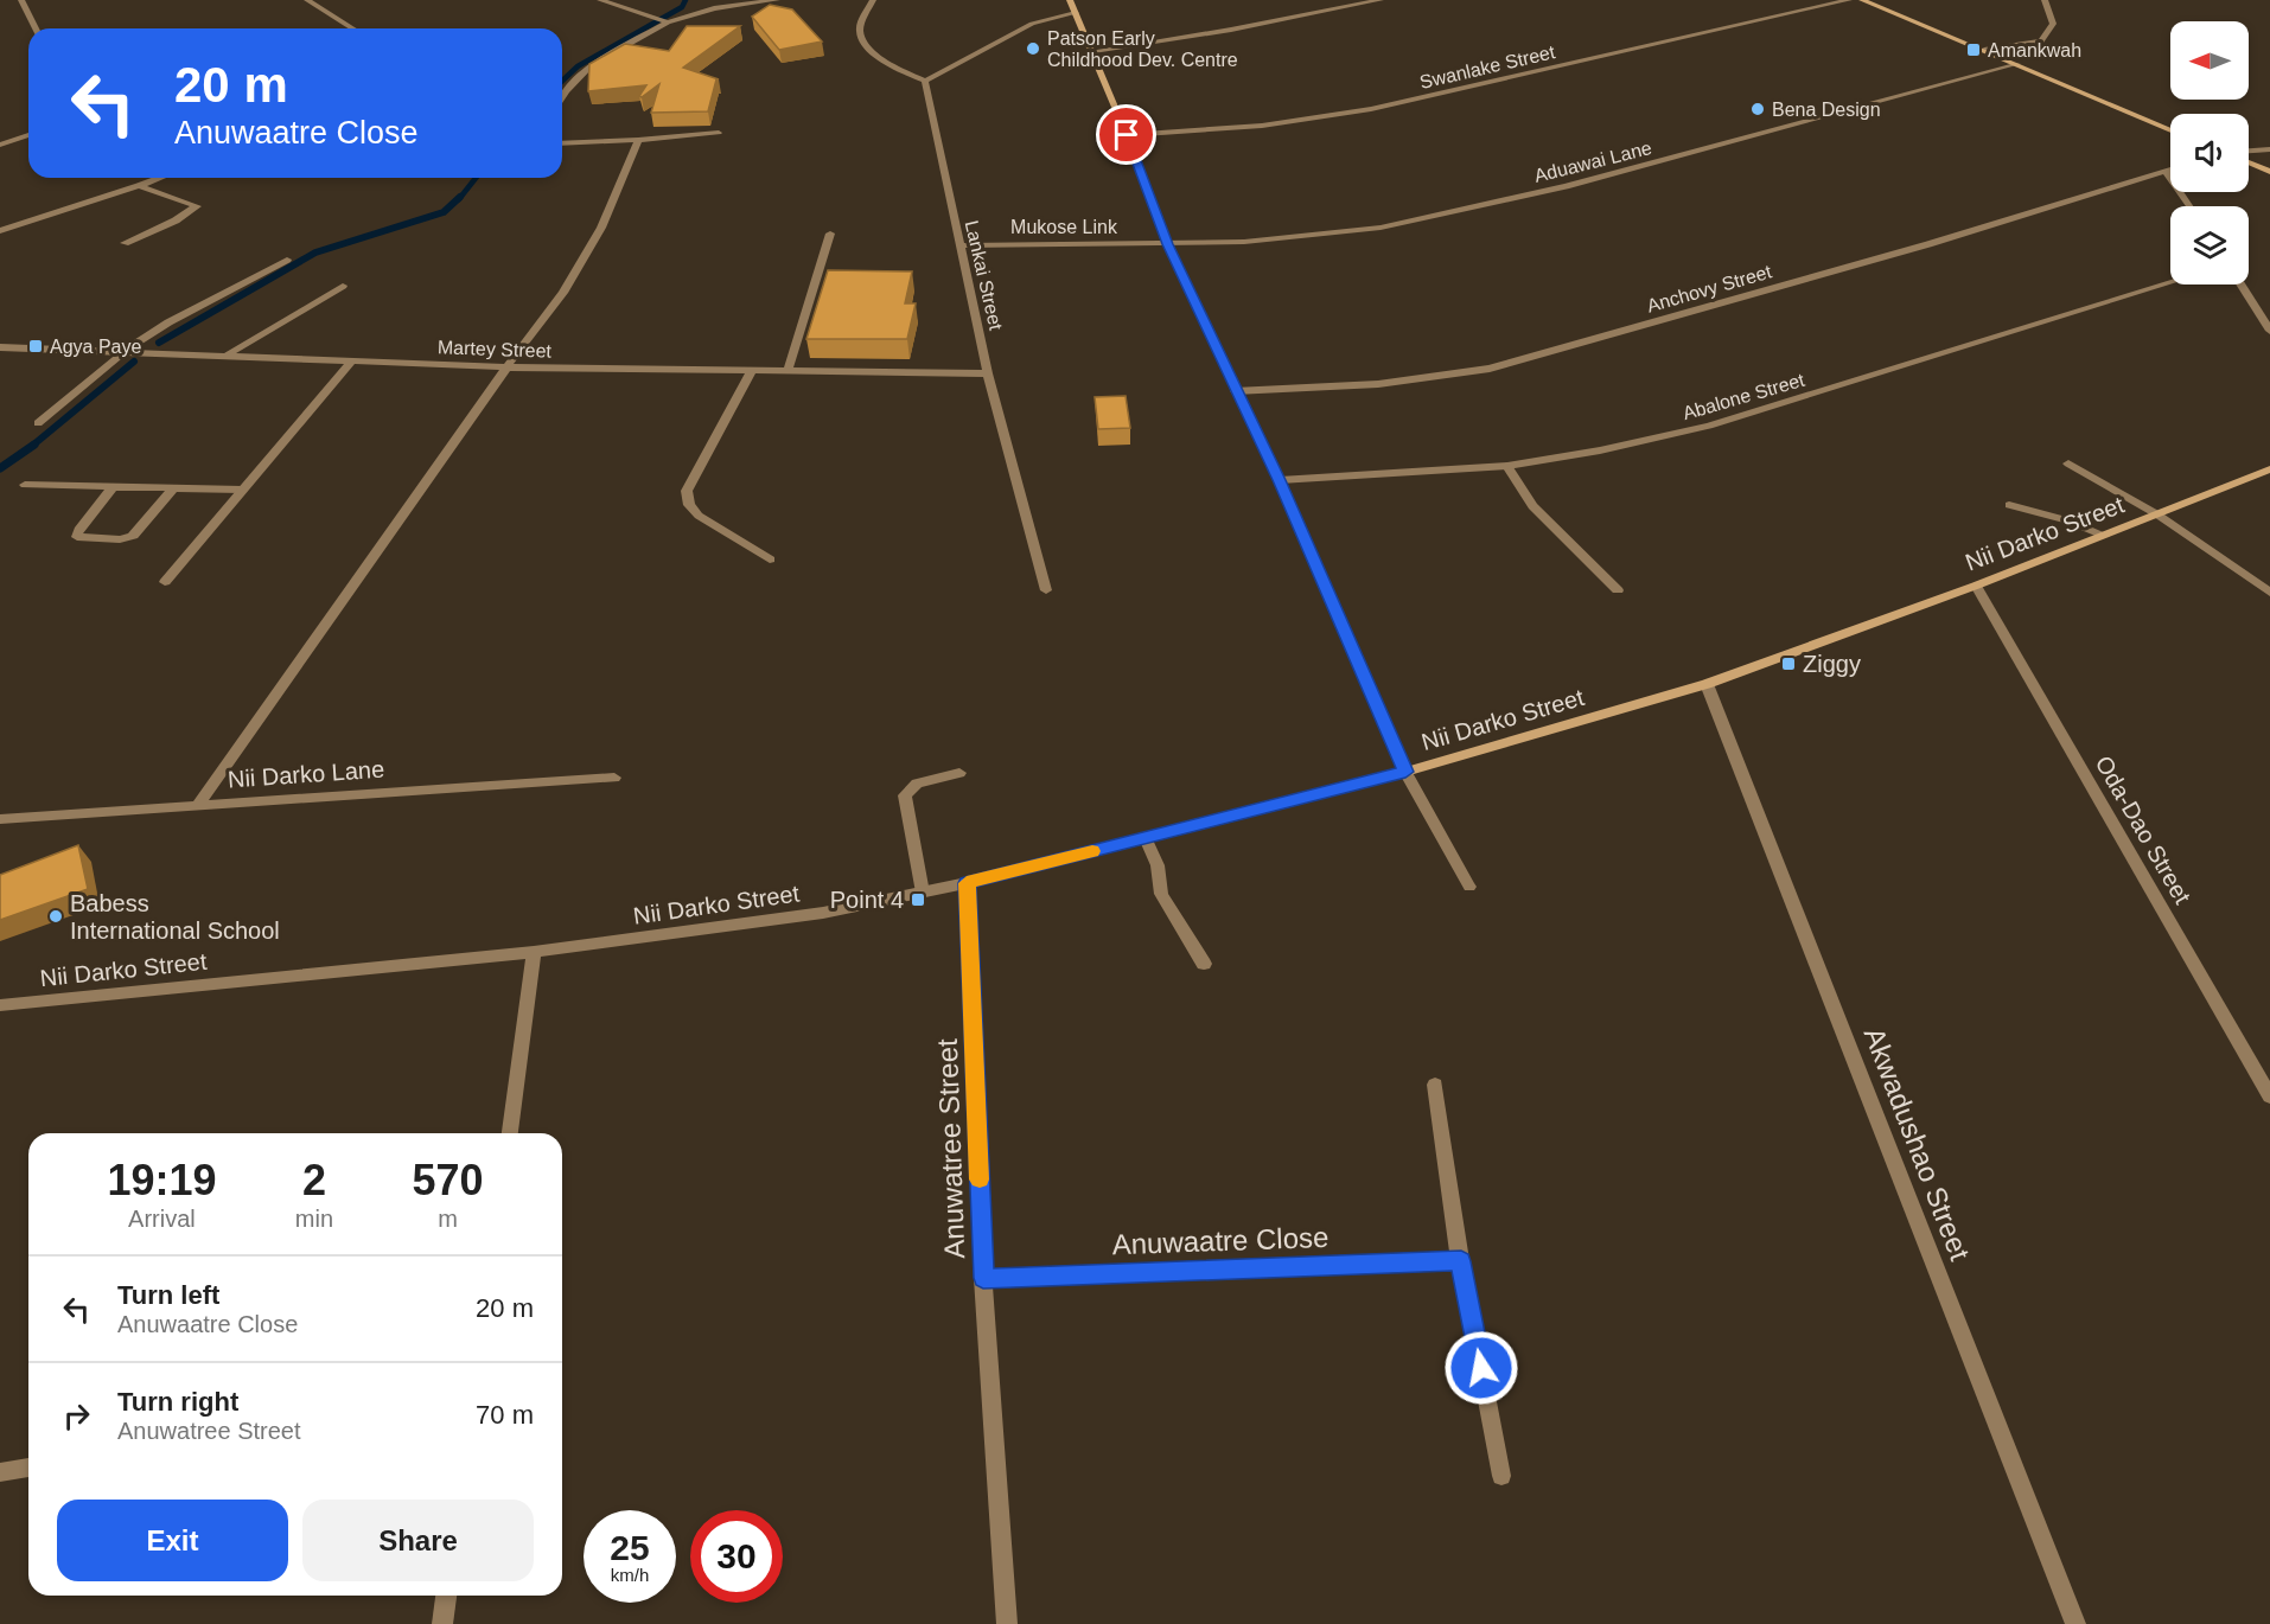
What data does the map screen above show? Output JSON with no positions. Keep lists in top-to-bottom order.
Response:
{
  "streets": {
    "street": [
      "Swanlake Street",
      "Aduawai Lane",
      "Mukose Link",
      "Lankai Street",
      "Anchovy Street",
      "Martey Street",
      "Abalone Street",
      "Nii Darko Street",
      "Nii Darko Lane",
      "Oda-Dao Street",
      "Akwadushao Street",
      "Anuwatree Street",
      "Anuwaatre Close"
    ]
  },
  "crossings": [
    ["Aduawai Lane", "Mukose Link"],
    ["Mukose Link", "Lankai Street"],
    ["Lankai Street", "Martey Street"],
    ["Nii Darko Street", "Oda-Dao Street"],
    ["Nii Darko Street", "Akwadushao Street"],
    ["Nii Darko Street", "Anuwatree Street"],
    ["Anuwatree Street", "Anuwaatre Close"]
  ],
  "places": {
    "other": ["Patson Early Childhood Dev. Centre", "Bena Design", "Babess International School"],
    "transit": [
      "Amankwah",
      "Agya Paye",
      "Ziggy",
      "Point 4"
    ]
  },
  "north": "left",
  "page": {
    "turn": ["20 m", "Anuwaatre Close"],
    "eta": [
      "19:19",
      "Arrival",
      "2",
      "min",
      "570",
      "m"
    ],
    "list": [
      {
        "name": "Turn left",
        "note": "Anuwaatre Close",
        "value": "20 m"
      },
      {
        "name": "Turn right",
        "note": "Anuwatree Street",
        "value": "70 m"
      }
    ],
    "buttons": ["Exit", "Share"],
    "speed": "25 km/h",
    "limit": "30"
  }
}
